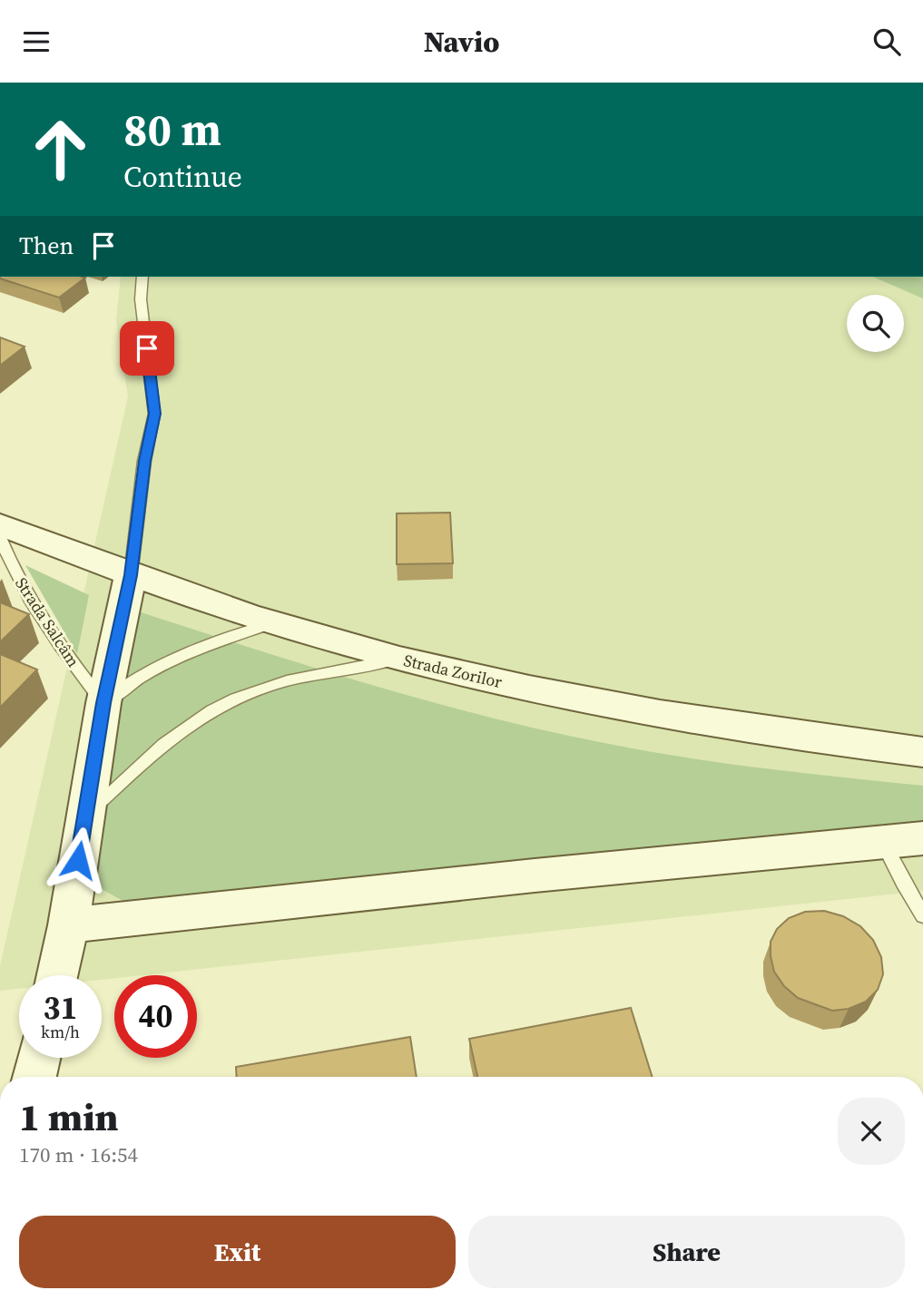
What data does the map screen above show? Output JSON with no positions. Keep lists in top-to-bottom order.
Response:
{
  "streets": {
    "street": ["Strada Zorilor"],
    "lane": ["Strada Salcâm"]
  },
  "page": {
    "header": "Navio",
    "turn": ["80 m", "Continue"],
    "then": "Then",
    "speed": "31 km/h",
    "limit": "40",
    "heading": ["1 min", "170 m · 16:54"],
    "buttons": ["Exit", "Share"]
  }
}
